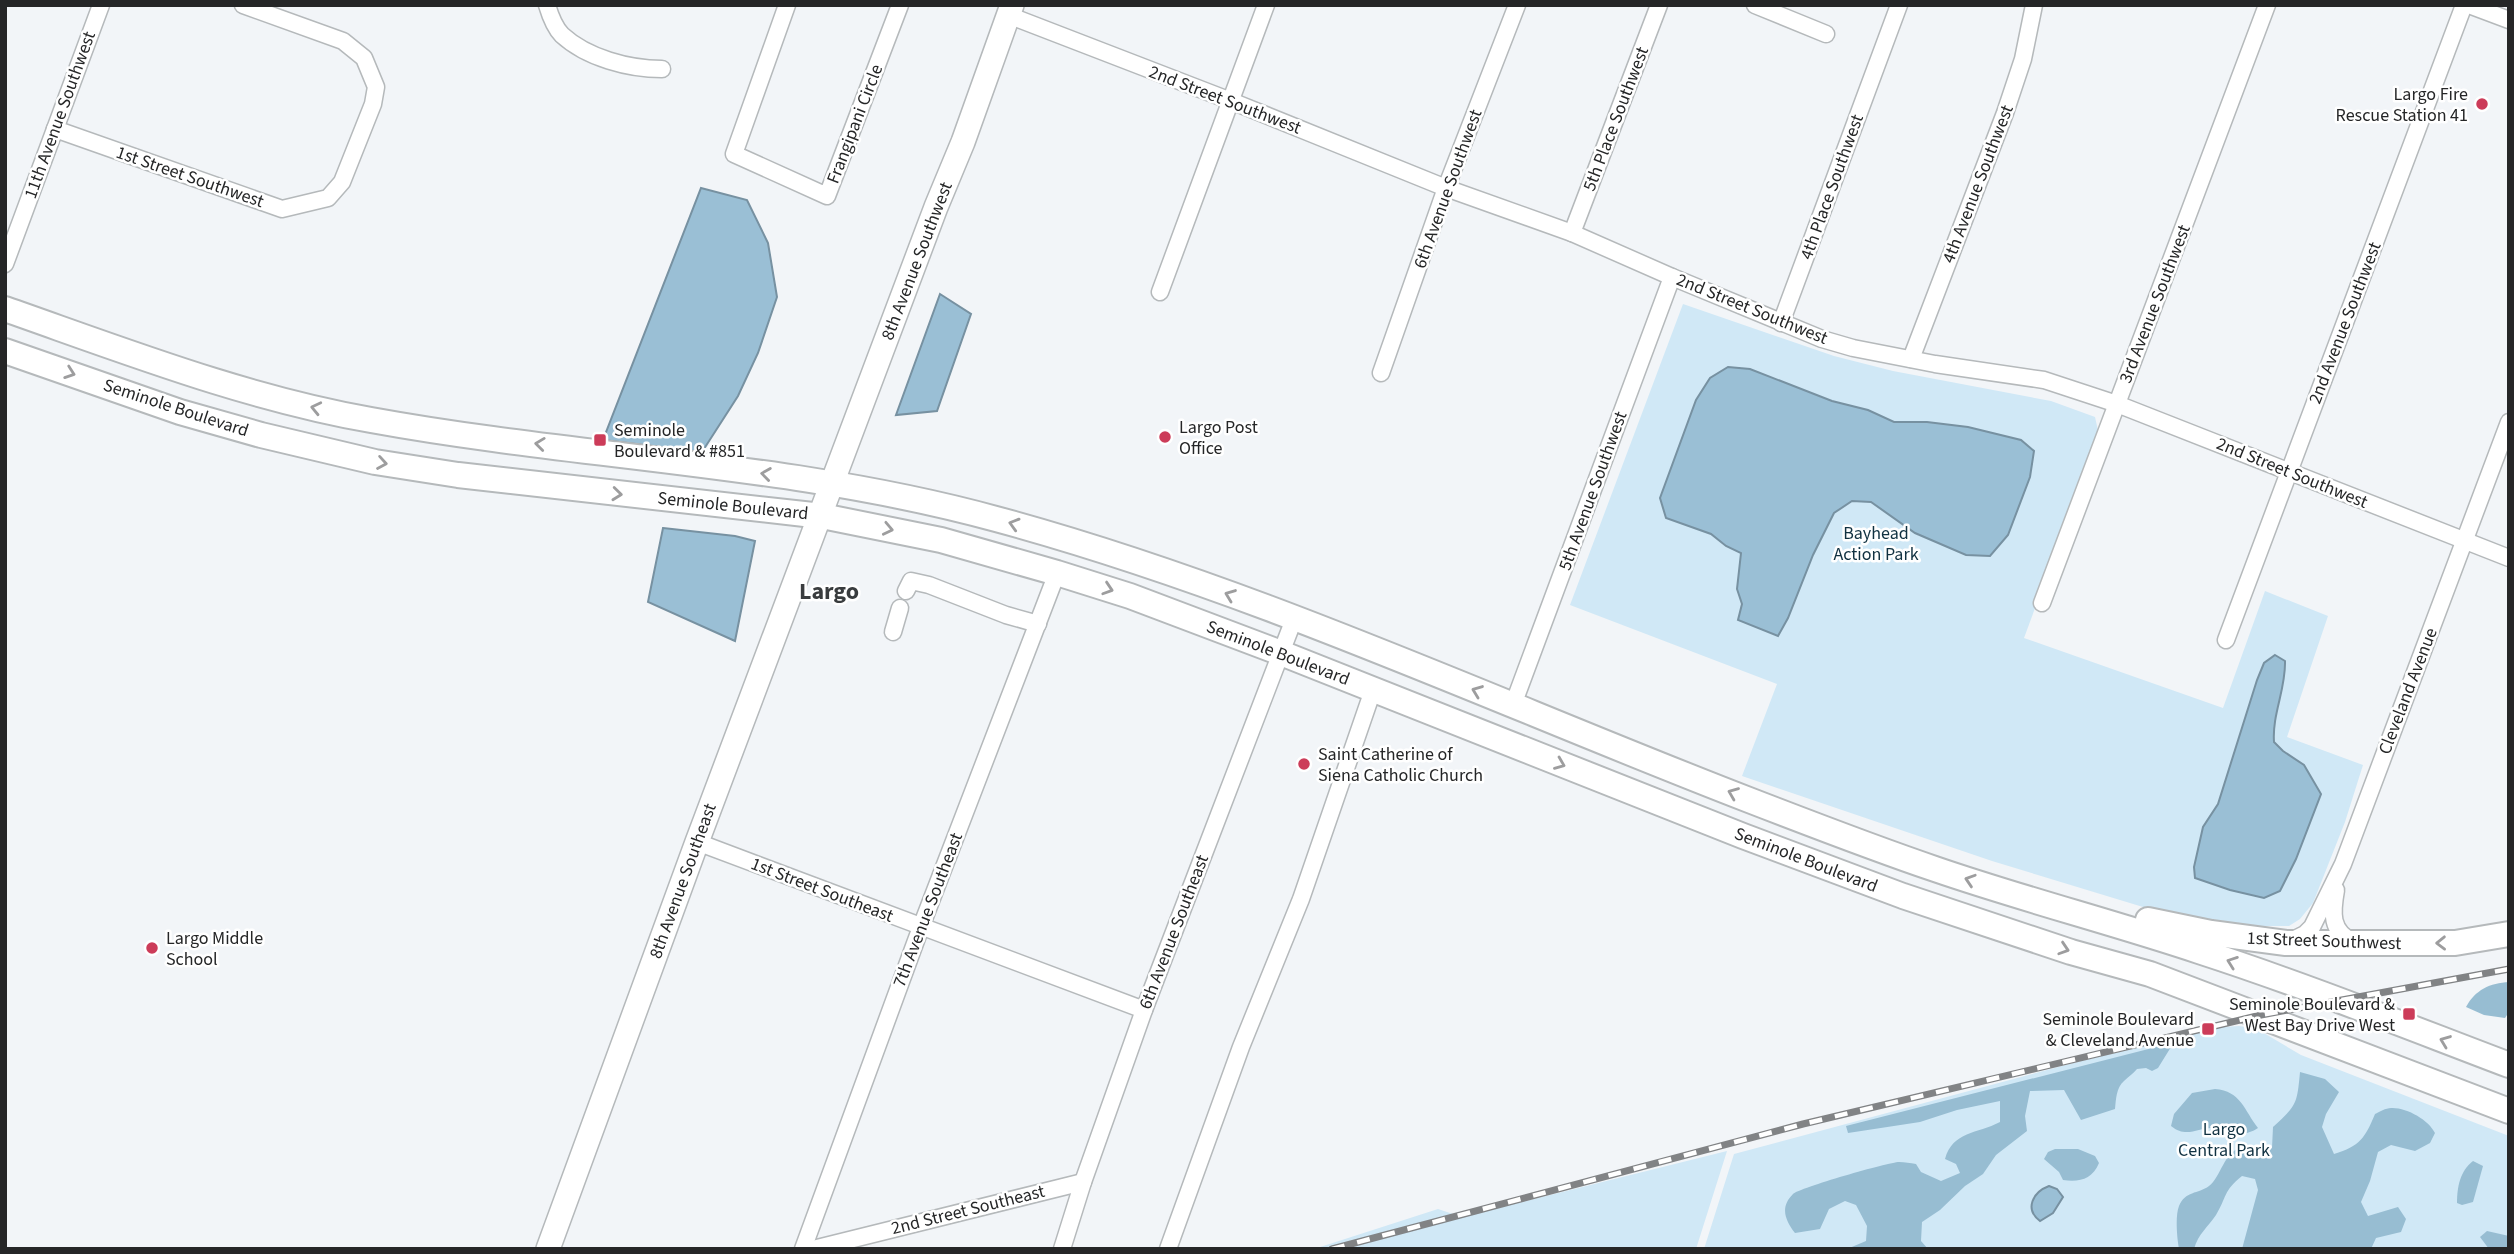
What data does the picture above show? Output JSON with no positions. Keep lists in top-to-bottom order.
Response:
{
  "streets": {
    "main road": ["1st Street Southwest", "Seminole Boulevard"],
    "street": [
      "2nd Street Southwest",
      "11th Avenue Southwest",
      "5th Place Southwest",
      "Frangipani Circle",
      "4th Avenue Southwest",
      "4th Place Southwest",
      "6th Avenue Southwest",
      "8th Avenue Southwest",
      "3rd Avenue Southwest",
      "2nd Avenue Southwest",
      "5th Avenue Southwest",
      "Cleveland Avenue",
      "8th Avenue Southeast",
      "1st Street Southeast",
      "7th Avenue Southeast",
      "6th Avenue Southeast",
      "2nd Street Southeast"
    ]
  },
  "crossings": [
    ["2nd Street Southwest", "5th Place Southwest"],
    ["2nd Street Southwest", "4th Avenue Southwest"],
    ["2nd Street Southwest", "4th Place Southwest"],
    ["2nd Street Southwest", "6th Avenue Southwest"],
    ["2nd Street Southwest", "8th Avenue Southwest"],
    ["2nd Street Southwest", "3rd Avenue Southwest"],
    ["2nd Street Southwest", "2nd Avenue Southwest"],
    ["2nd Street Southwest", "5th Avenue Southwest"],
    ["2nd Street Southwest", "Cleveland Avenue"],
    ["11th Avenue Southwest", "1st Street Southwest"],
    ["1st Street Southwest", "Seminole Boulevard"],
    ["1st Street Southwest", "Cleveland Avenue"],
    ["8th Avenue Southwest", "Seminole Boulevard"],
    ["8th Avenue Southwest", "8th Avenue Southeast"],
    ["Seminole Boulevard", "5th Avenue Southwest"],
    ["Seminole Boulevard", "8th Avenue Southeast"],
    ["Seminole Boulevard", "7th Avenue Southeast"],
    ["Seminole Boulevard", "6th Avenue Southeast"],
    ["8th Avenue Southeast", "1st Street Southeast"],
    ["1st Street Southeast", "7th Avenue Southeast"],
    ["1st Street Southeast", "6th Avenue Southeast"],
    ["6th Avenue Southeast", "2nd Street Southeast"]
  ],
  "districts": ["Largo"],
  "parks": ["Bayhead Action Park", "Largo Central Park"],
  "places": {
    "other": [
      "Largo Fire Rescue Station 41",
      "Largo Post Office",
      "Saint Catherine of Siena Catholic Church",
      "Largo Middle School"
    ],
    "transit": ["Seminole Boulevard & #851", "Seminole Boulevard & West Bay Drive West", "Seminole Boulevard & Cleveland Avenue"]
  }
}
